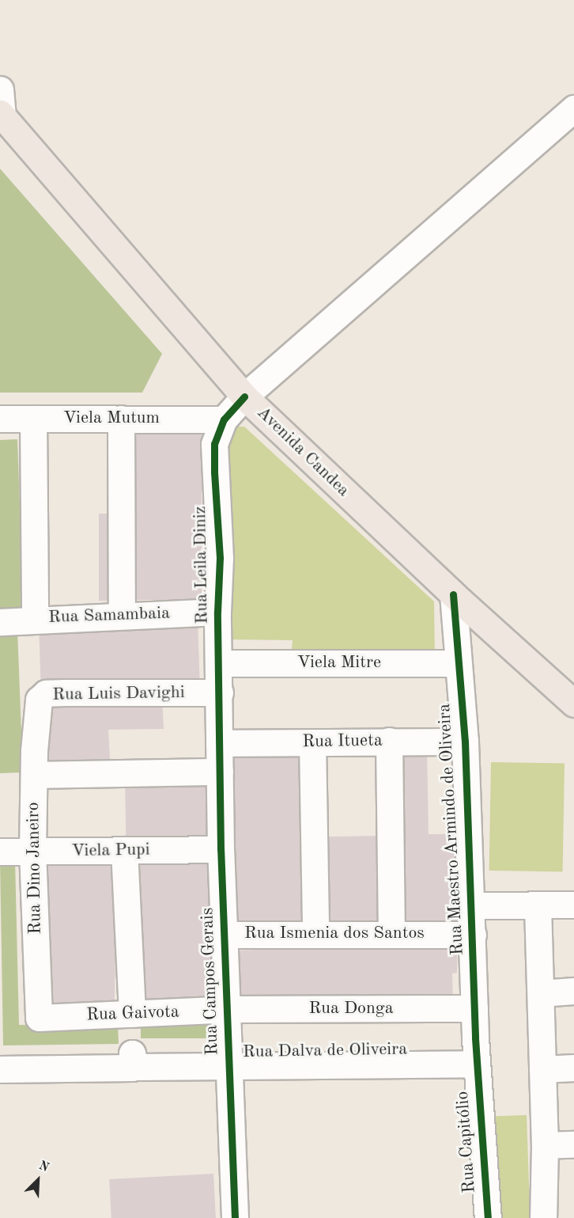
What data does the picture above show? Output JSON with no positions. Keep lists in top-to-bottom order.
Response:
{
  "streets": {
    "main road": ["Avenida Candea"],
    "street": [
      "Viela Mutum",
      "Rua Leila Diniz",
      "Rua Samambaia",
      "Viela Mitre",
      "Rua Luis Davighi",
      "Rua Itueta",
      "Rua Maestro Armindo de Oliveira",
      "Viela Pupi",
      "Rua Dino Janeiro",
      "Rua Ismenia dos Santos",
      "Rua Campos Gerais",
      "Rua Donga",
      "Rua Gaivota",
      "Rua Dalva de Oliveira",
      "Rua Capitólio"
    ]
  },
  "crossings": [
    ["Viela Mutum", "Rua Leila Diniz"],
    ["Avenida Candea", "Rua Leila Diniz"],
    ["Avenida Candea", "Rua Maestro Armindo de Oliveira"],
    ["Rua Leila Diniz", "Rua Samambaia"],
    ["Rua Leila Diniz", "Viela Mitre"],
    ["Rua Leila Diniz", "Rua Luis Davighi"],
    ["Rua Leila Diniz", "Rua Itueta"],
    ["Rua Leila Diniz", "Rua Campos Gerais"],
    ["Viela Mitre", "Rua Maestro Armindo de Oliveira"],
    ["Rua Luis Davighi", "Rua Dino Janeiro"],
    ["Rua Itueta", "Rua Maestro Armindo de Oliveira"],
    ["Rua Itueta", "Rua Campos Gerais"],
    ["Rua Maestro Armindo de Oliveira", "Rua Ismenia dos Santos"],
    ["Rua Maestro Armindo de Oliveira", "Rua Donga"],
    ["Rua Maestro Armindo de Oliveira", "Rua Dalva de Oliveira"],
    ["Rua Maestro Armindo de Oliveira", "Rua Capitólio"],
    ["Viela Pupi", "Rua Dino Janeiro"],
    ["Viela Pupi", "Rua Campos Gerais"],
    ["Rua Dino Janeiro", "Rua Gaivota"],
    ["Rua Ismenia dos Santos", "Rua Campos Gerais"],
    ["Rua Campos Gerais", "Rua Donga"],
    ["Rua Campos Gerais", "Rua Gaivota"],
    ["Rua Campos Gerais", "Rua Dalva de Oliveira"],
    ["Rua Donga", "Rua Gaivota"],
    ["Rua Dalva de Oliveira", "Rua Capitólio"]
  ],
  "north": "top right"
}
